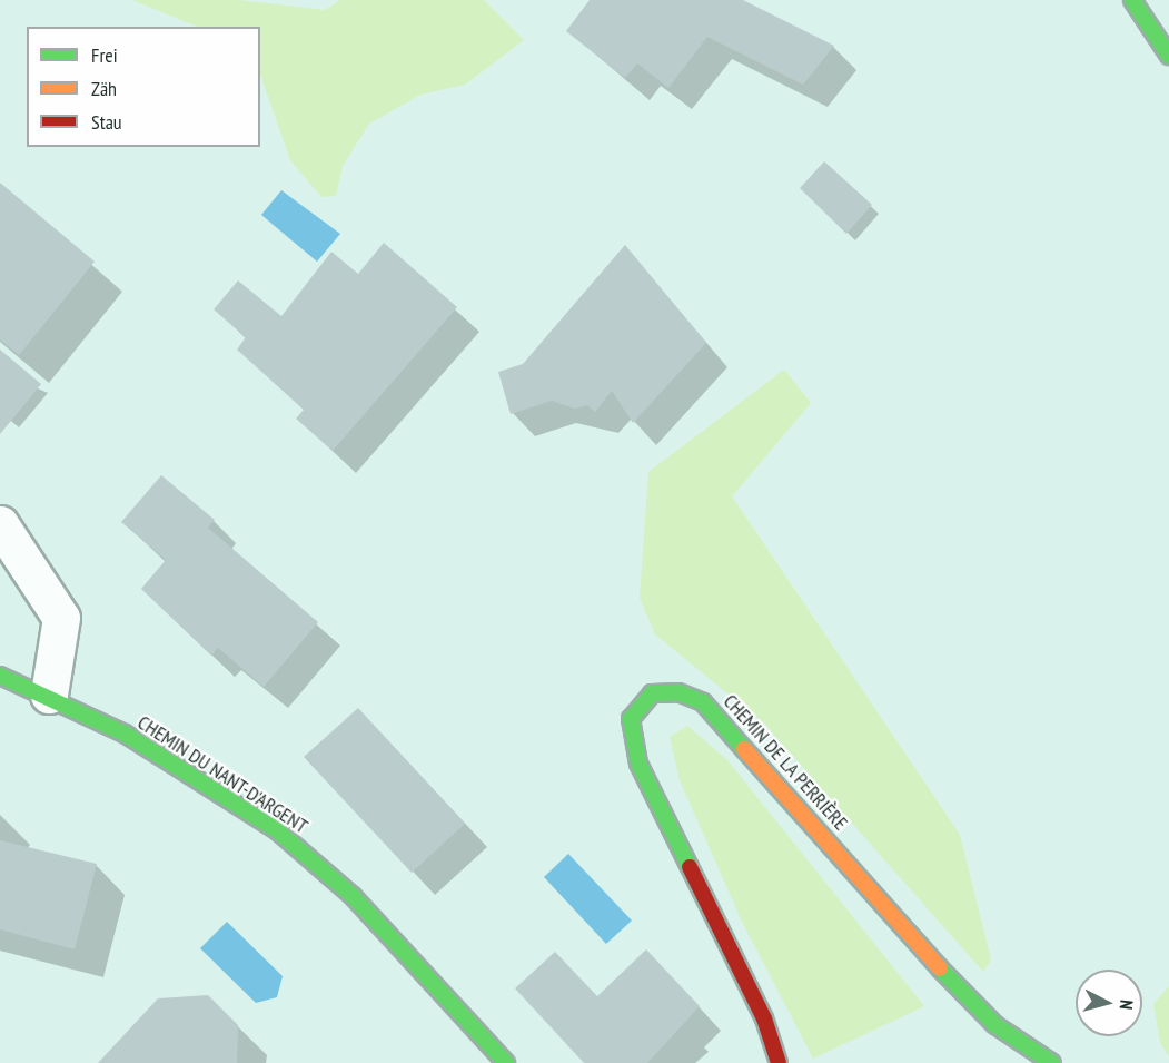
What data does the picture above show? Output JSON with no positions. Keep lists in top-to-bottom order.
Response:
{
  "streets": {
    "street": ["CHEMIN DE LA PERRIÈRE", "CHEMIN DU NANT-D'ARGENT"]
  },
  "legend": ["Frei", "Zäh", "Stau"],
  "north": "right"
}
